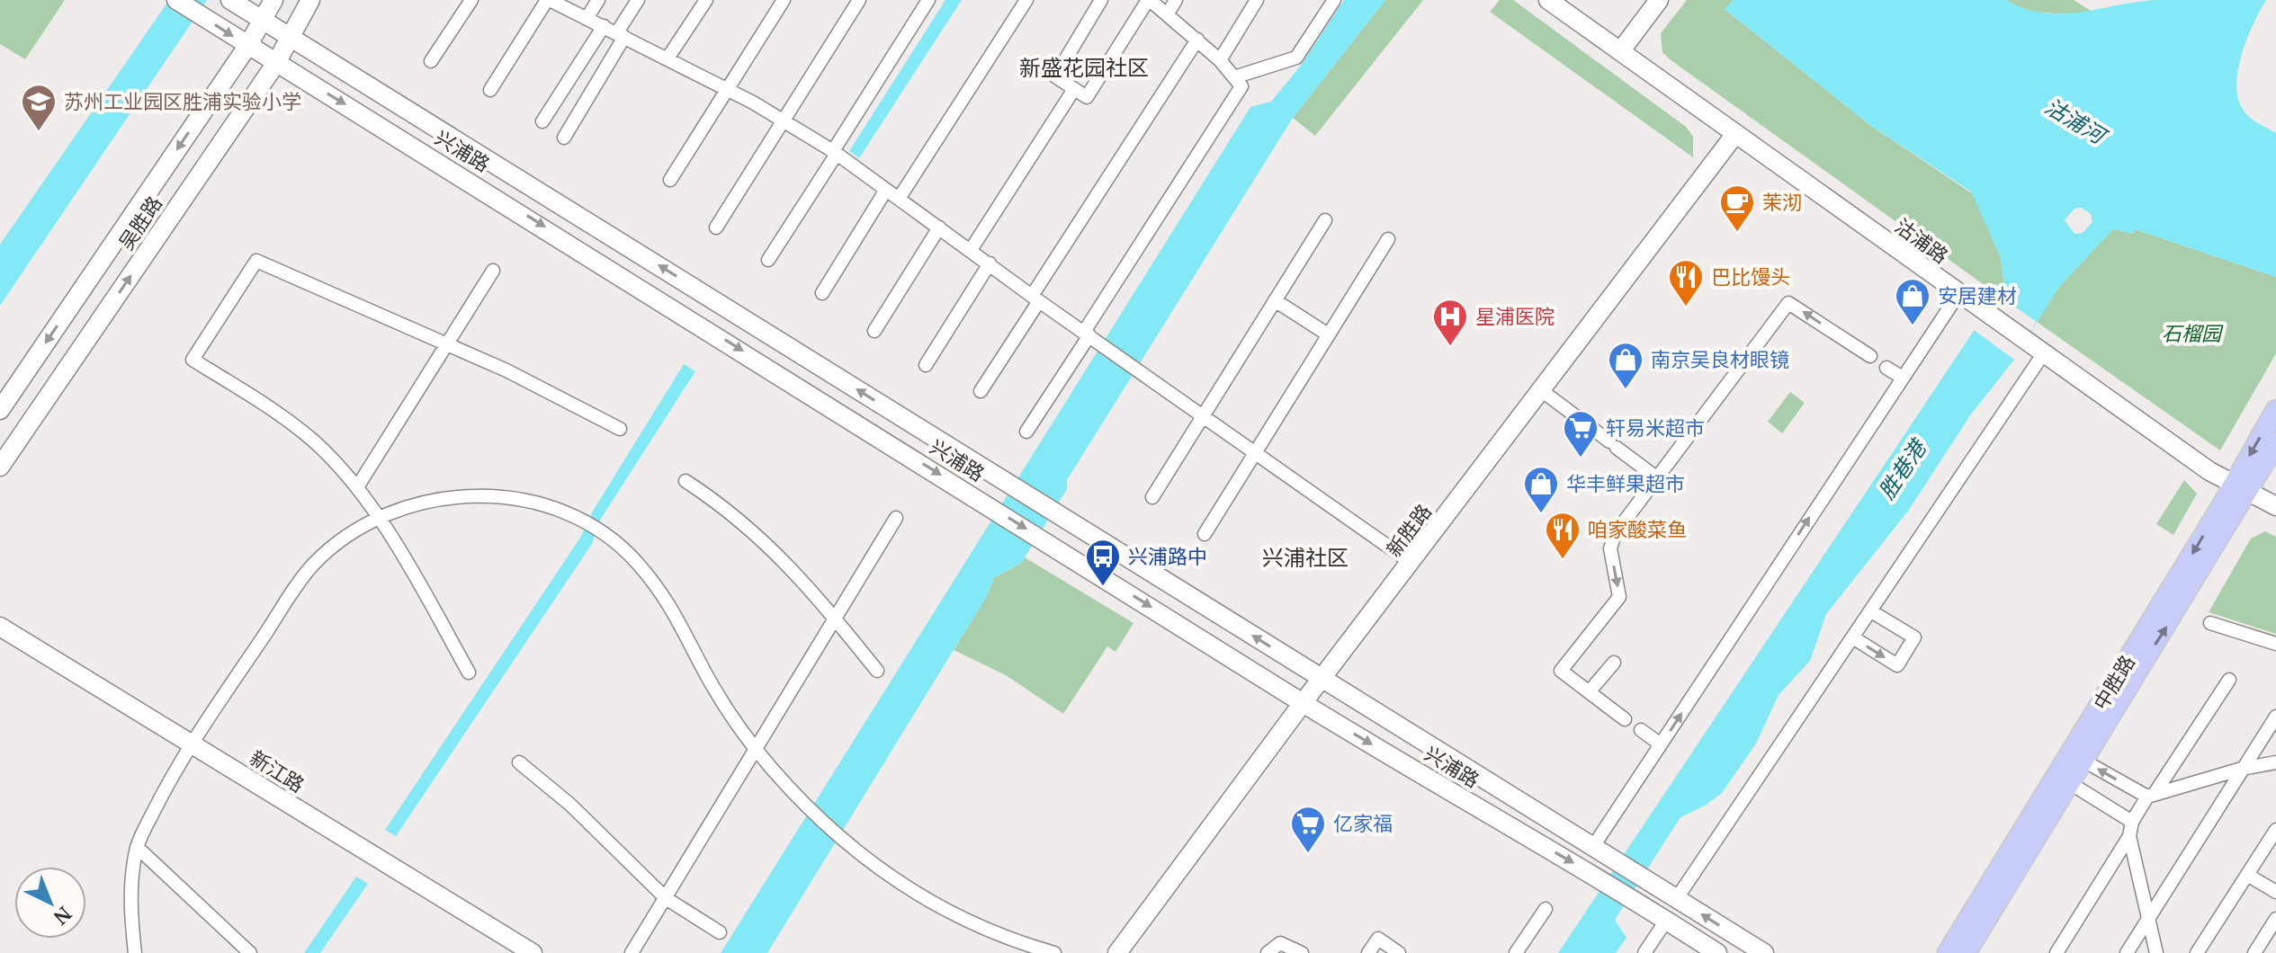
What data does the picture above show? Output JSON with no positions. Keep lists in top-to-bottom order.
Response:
{
  "streets": {
    "main road": [
      "兴浦路",
      "吴胜路",
      "沽浦路",
      "新胜路",
      "中胜路",
      "新江路"
    ]
  },
  "crossings": [
    ["兴浦路", "吴胜路"],
    ["兴浦路", "新胜路"],
    ["沽浦路", "新胜路"],
    ["沽浦路", "中胜路"]
  ],
  "districts": ["新盛花园社区", "兴浦社区"],
  "water": ["沽浦河", "胜巷港"],
  "parks": ["石榴园"],
  "places": {
    "school or university": ["苏州工业园区胜浦实验小学"],
    "cafe": ["茉沏"],
    "restaurant": ["巴比馒头", "咱家酸菜鱼"],
    "shop": ["安居建材", "南京吴良材眼镜", "华丰鲜果超市"],
    "hospital": ["星浦医院"],
    "supermarket": ["轩易米超市", "亿家福"],
    "bus stop": ["兴浦路中"]
  },
  "north": "bottom right"
}
